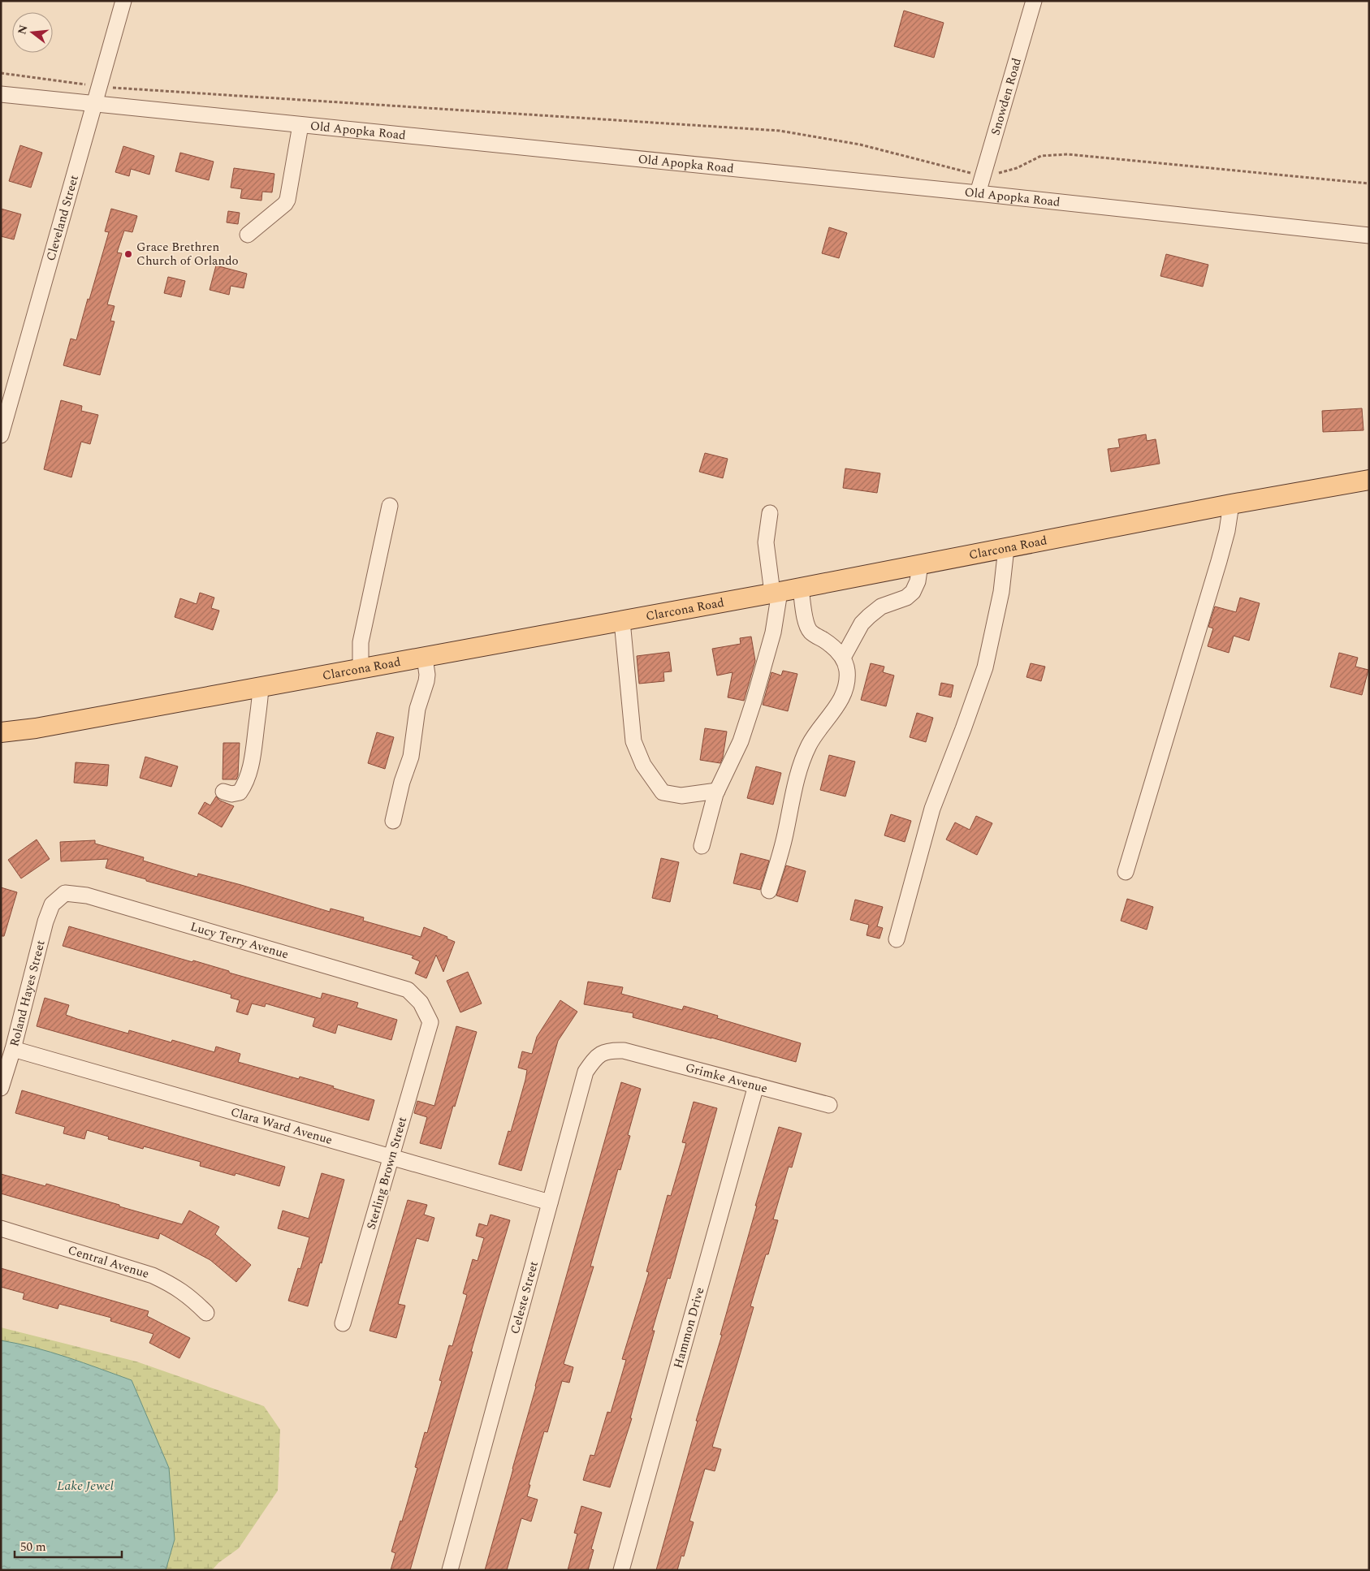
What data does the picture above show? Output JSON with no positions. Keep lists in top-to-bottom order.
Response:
{
  "streets": {
    "main road": ["Clarcona Road"],
    "street": [
      "Snowden Road",
      "Old Apopka Road",
      "Cleveland Street",
      "Lucy Terry Avenue",
      "Roland Hayes Street",
      "Grimke Avenue",
      "Clara Ward Avenue",
      "Sterling Brown Street",
      "Central Avenue",
      "Celeste Street",
      "Hammon Drive"
    ]
  },
  "crossings": [
    ["Snowden Road", "Old Apopka Road"],
    ["Old Apopka Road", "Cleveland Street"],
    ["Lucy Terry Avenue", "Roland Hayes Street"],
    ["Lucy Terry Avenue", "Sterling Brown Street"],
    ["Roland Hayes Street", "Clara Ward Avenue"],
    ["Grimke Avenue", "Celeste Street"],
    ["Grimke Avenue", "Hammon Drive"],
    ["Clara Ward Avenue", "Sterling Brown Street"],
    ["Clara Ward Avenue", "Celeste Street"]
  ],
  "water": ["Lake Jewel"],
  "places": ["Grace Brethren Church of Orlando"],
  "scale_bar": "50 m",
  "north": "left"
}
